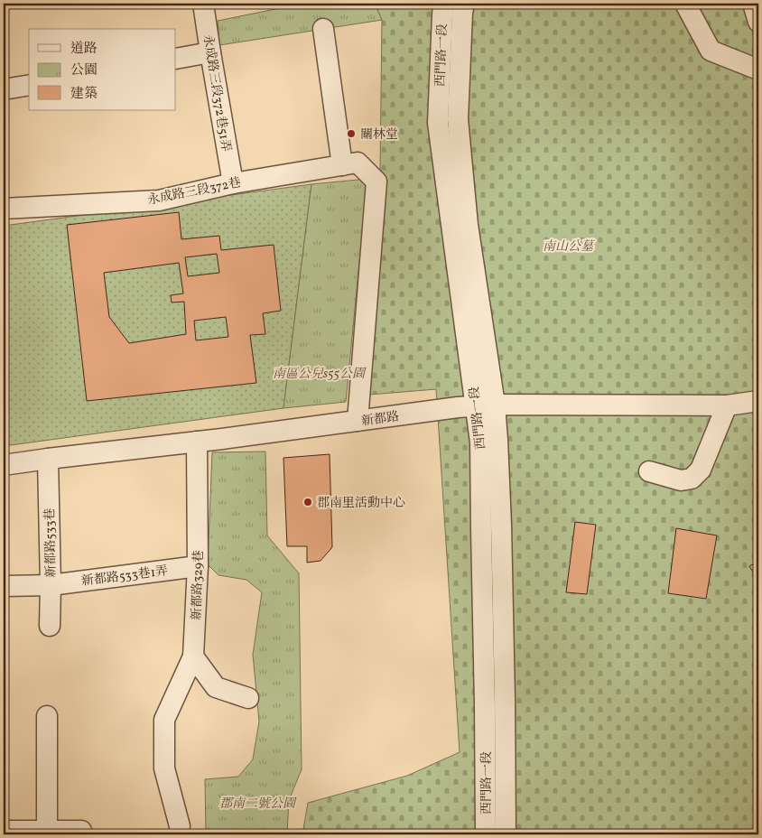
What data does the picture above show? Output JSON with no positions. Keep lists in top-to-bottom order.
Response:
{
  "streets": {
    "street": [
      "西門路一段",
      "永成路三段372巷51弄",
      "永成路三段372巷",
      "新都路",
      "新都路533巷",
      "新都路533巷1弄",
      "新都路329巷"
    ]
  },
  "crossings": [
    ["西門路一段", "新都路"],
    ["永成路三段372巷51弄", "永成路三段372巷"],
    ["新都路", "新都路533巷"],
    ["新都路", "新都路329巷"],
    ["新都路533巷", "新都路533巷1弄"],
    ["新都路533巷1弄", "新都路329巷"]
  ],
  "parks": ["南山公墓", "南區公兒s55公園", "郡南二號公園"],
  "places": ["關林堂", "郡南里活動中心"],
  "legend": ["道路", "公園", "建築"]
}
